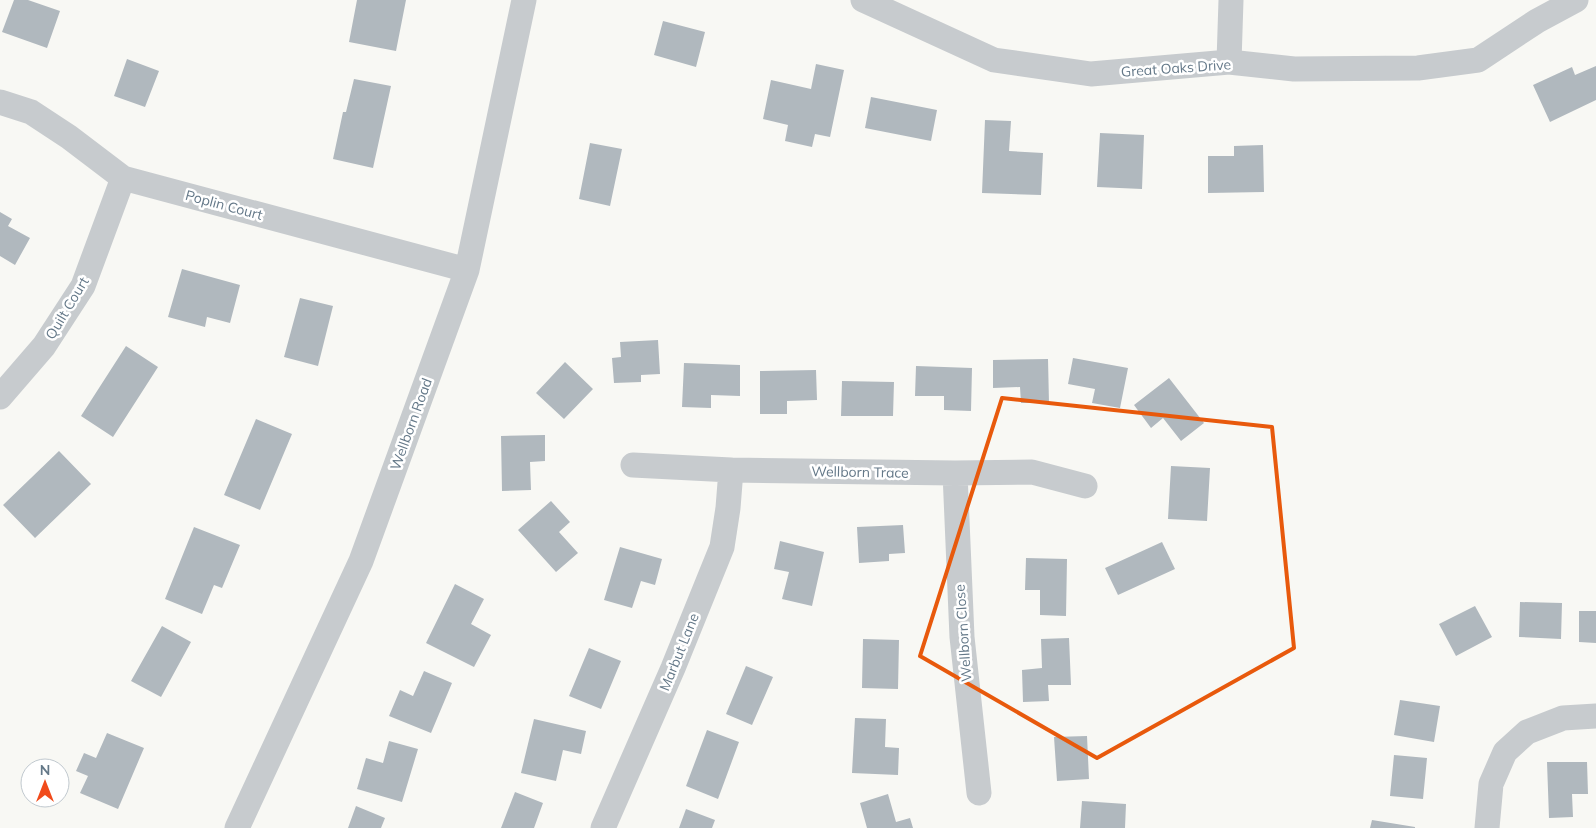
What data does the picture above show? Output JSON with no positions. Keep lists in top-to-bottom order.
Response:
{
  "streets": {
    "street": [
      "Great Oaks Drive",
      "Poplin Court",
      "Quilt Court",
      "Wellborn Road",
      "Wellborn Trace",
      "Wellborn Close",
      "Marbut Lane"
    ]
  },
  "crossings": [
    ["Poplin Court", "Quilt Court"],
    ["Poplin Court", "Wellborn Road"],
    ["Wellborn Trace", "Wellborn Close"],
    ["Wellborn Trace", "Marbut Lane"]
  ],
  "north": "top"
}
